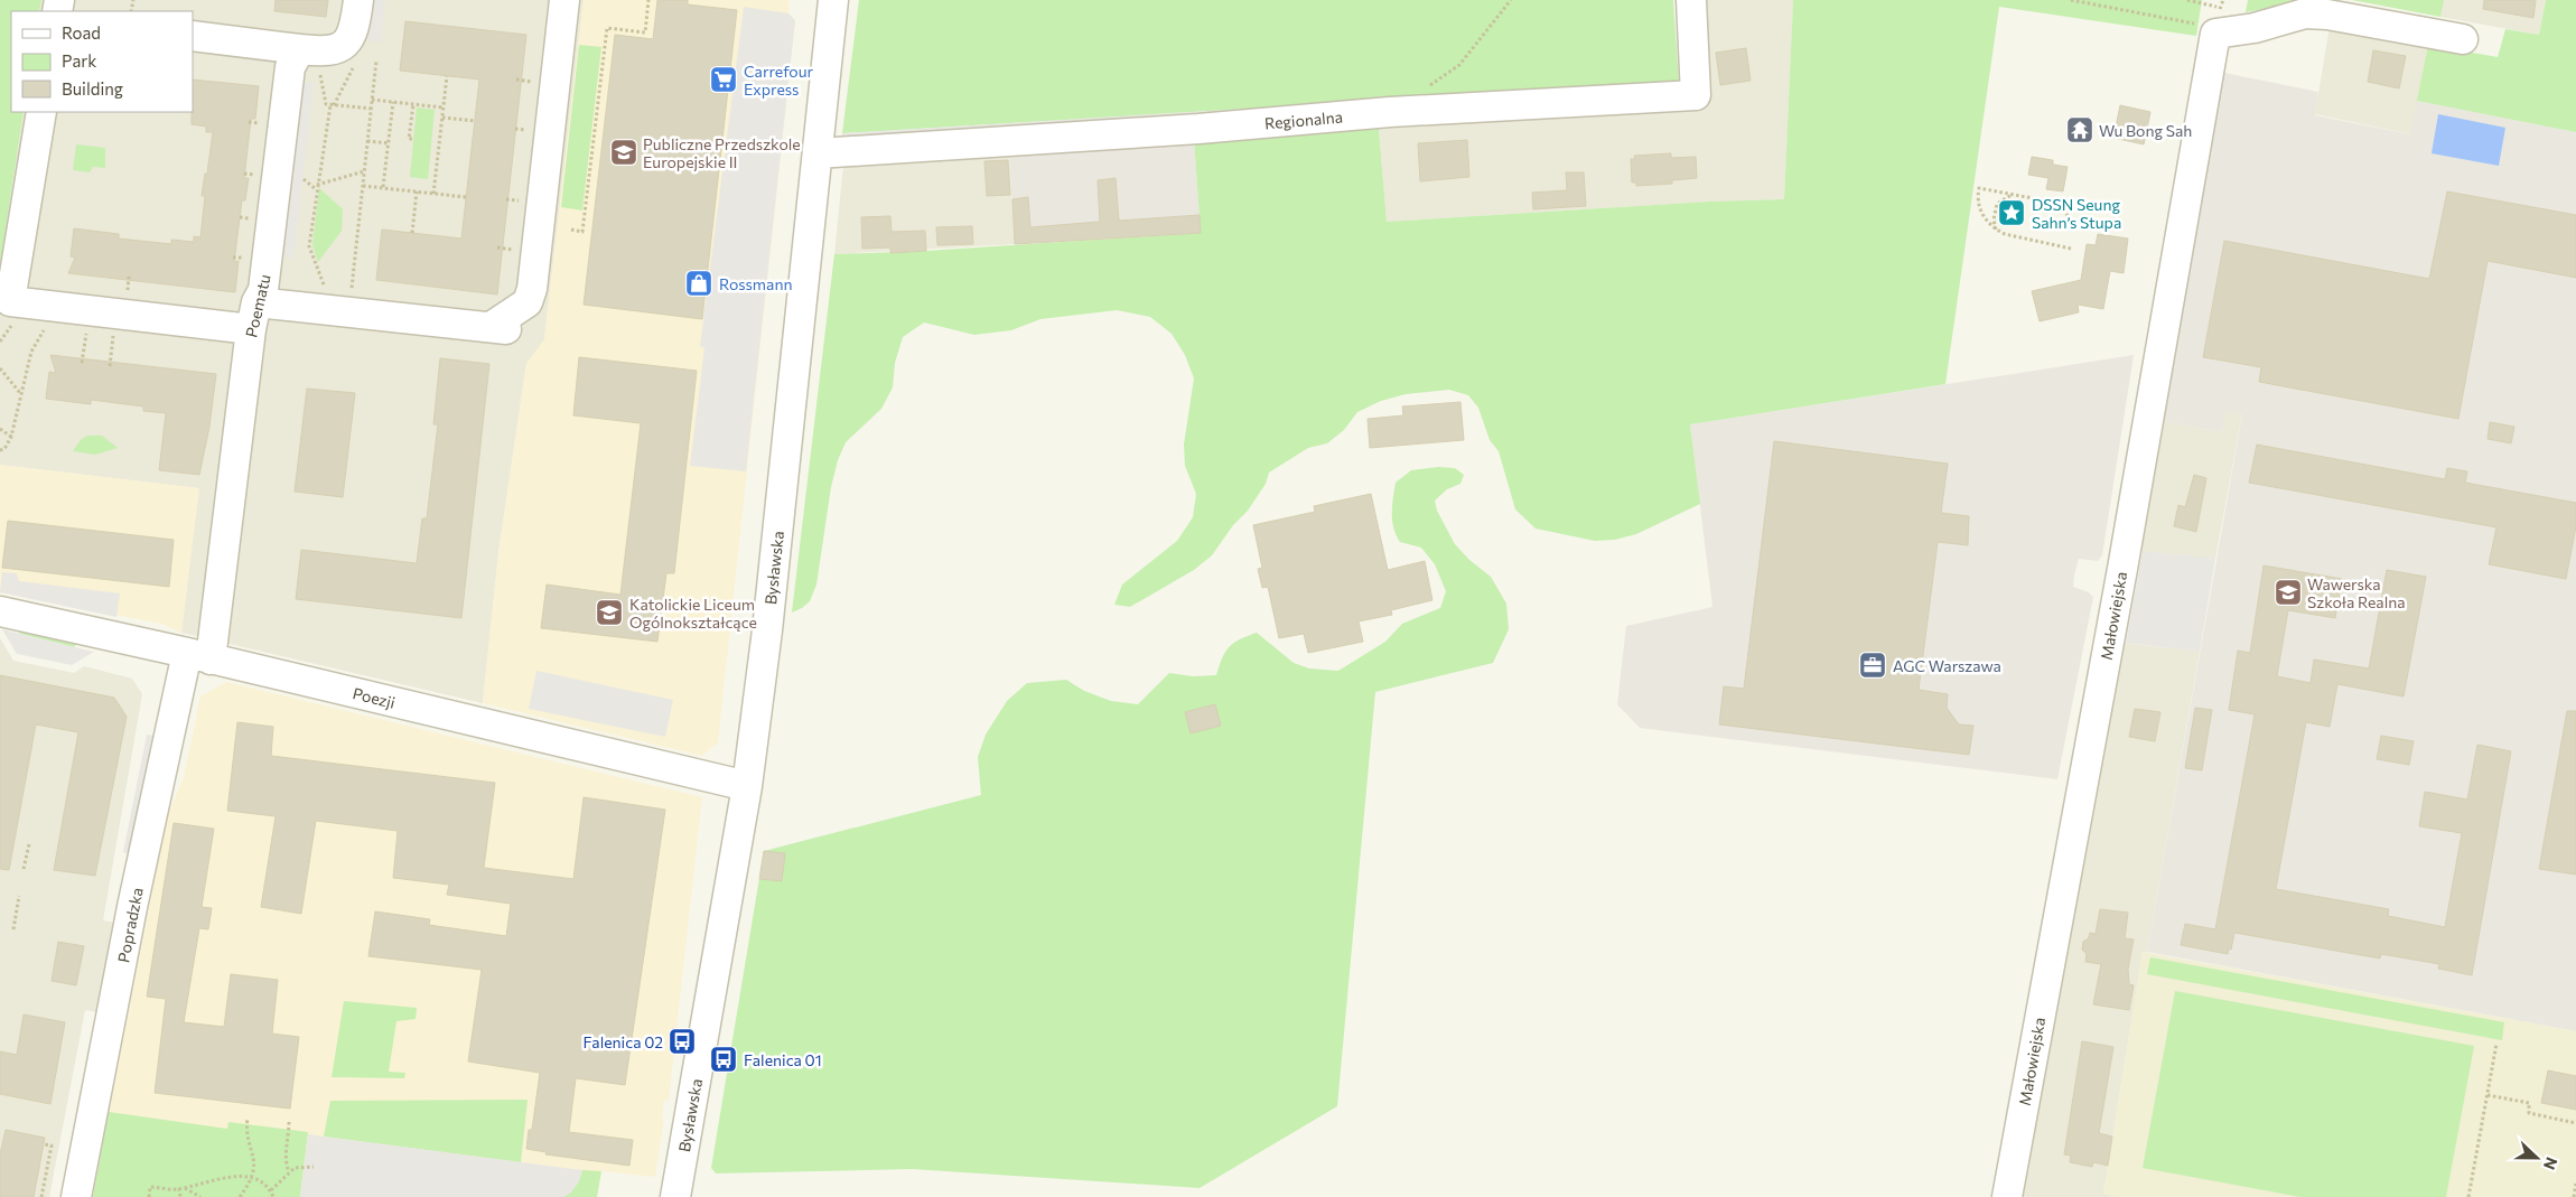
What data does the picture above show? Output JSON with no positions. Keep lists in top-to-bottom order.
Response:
{
  "streets": {
    "street": [
      "Regionalna",
      "Poematu",
      "Bysławska",
      "Małowiejska",
      "Poezji",
      "Popradzka"
    ]
  },
  "crossings": [
    ["Regionalna", "Bysławska"],
    ["Poematu", "Poezji"],
    ["Poematu", "Popradzka"],
    ["Bysławska", "Poezji"],
    ["Poezji", "Popradzka"]
  ],
  "places": {
    "supermarket": ["Carrefour Express"],
    "temple": ["Wu Bong Sah"],
    "school or university": ["Publiczne Przedszkole Europejskie II", "Wawerska Szkoła Realna", "Katolickie Liceum Ogólnokształcące"],
    "place": ["DSSN Seung Sahn’s Stupa"],
    "shop": ["Rossmann"],
    "office": ["AGC Warszawa"],
    "bus stop": ["Falenica 02", "Falenica 01"]
  },
  "legend": ["Road", "Park", "Building"],
  "north": "right"
}
